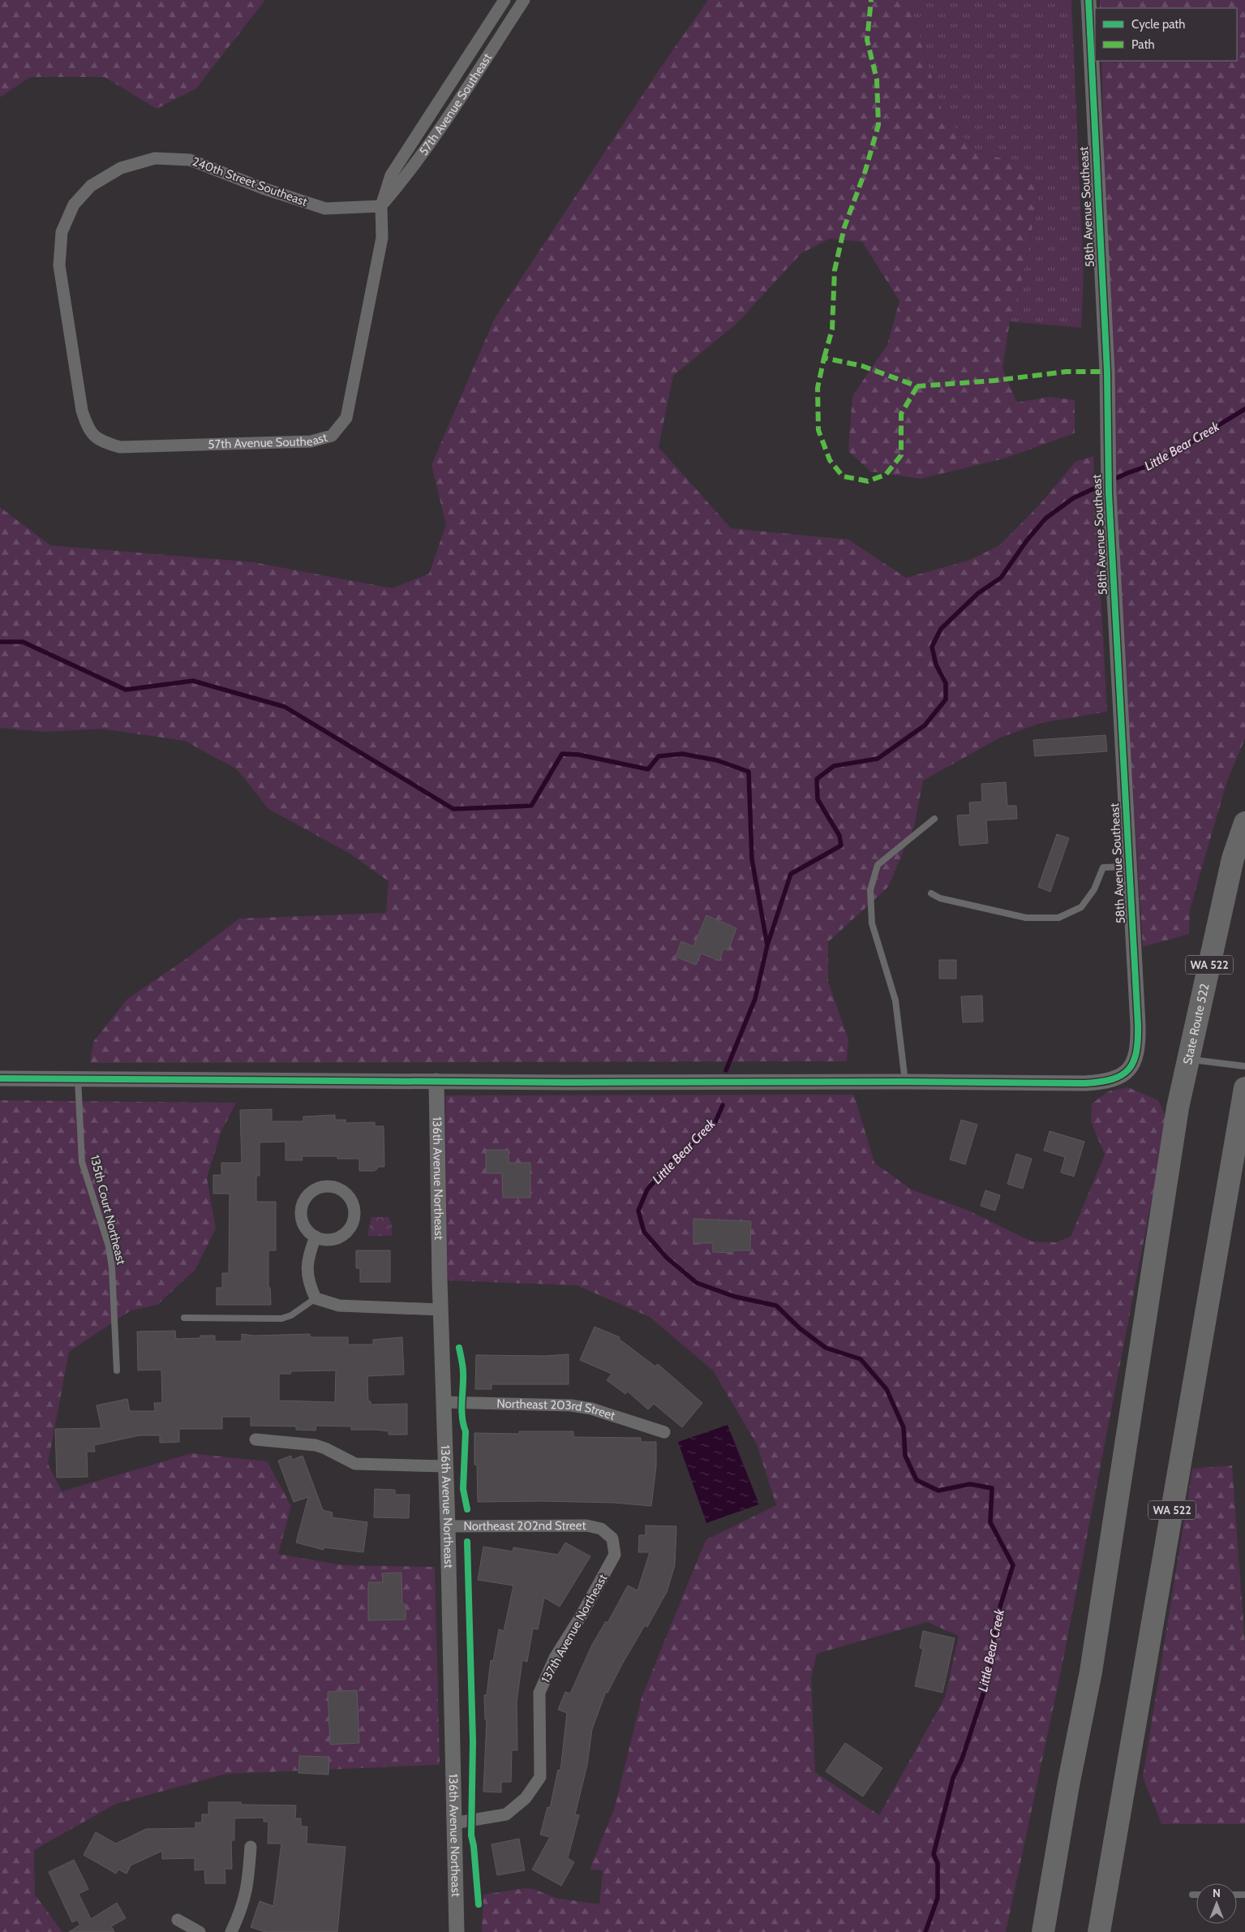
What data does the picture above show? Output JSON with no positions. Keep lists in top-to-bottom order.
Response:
{
  "streets": {
    "highway": ["WA 522", "State Route 522"],
    "street": [
      "57th Avenue Southeast",
      "240th Street Southeast",
      "58th Avenue Southeast",
      "136th Avenue Northeast",
      "Northeast 203rd Street",
      "Northeast 202nd Street",
      "137th Avenue Northeast"
    ],
    "lane": ["135th Court Northeast"]
  },
  "crossings": [
    ["57th Avenue Southeast", "240th Street Southeast"],
    ["136th Avenue Northeast", "Northeast 203rd Street"],
    ["136th Avenue Northeast", "Northeast 202nd Street"],
    ["136th Avenue Northeast", "137th Avenue Northeast"],
    ["Northeast 202nd Street", "137th Avenue Northeast"]
  ],
  "water": ["Little Bear Creek"],
  "legend": ["Cycle path", "Path"],
  "north": "top"
}
